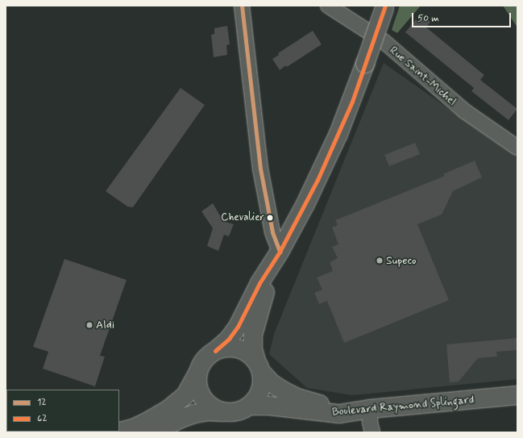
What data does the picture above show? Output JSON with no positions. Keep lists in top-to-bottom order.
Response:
{
  "streets": {
    "main road": ["Boulevard Raymond Splingard"],
    "street": ["Rue Saint-Michel"]
  },
  "places": ["Chevalier", "Supeco", "Aldi"],
  "lines": ["transit line 12", "transit line 62"],
  "legend": ["12", "62"],
  "scale_bar": "50 m"
}
